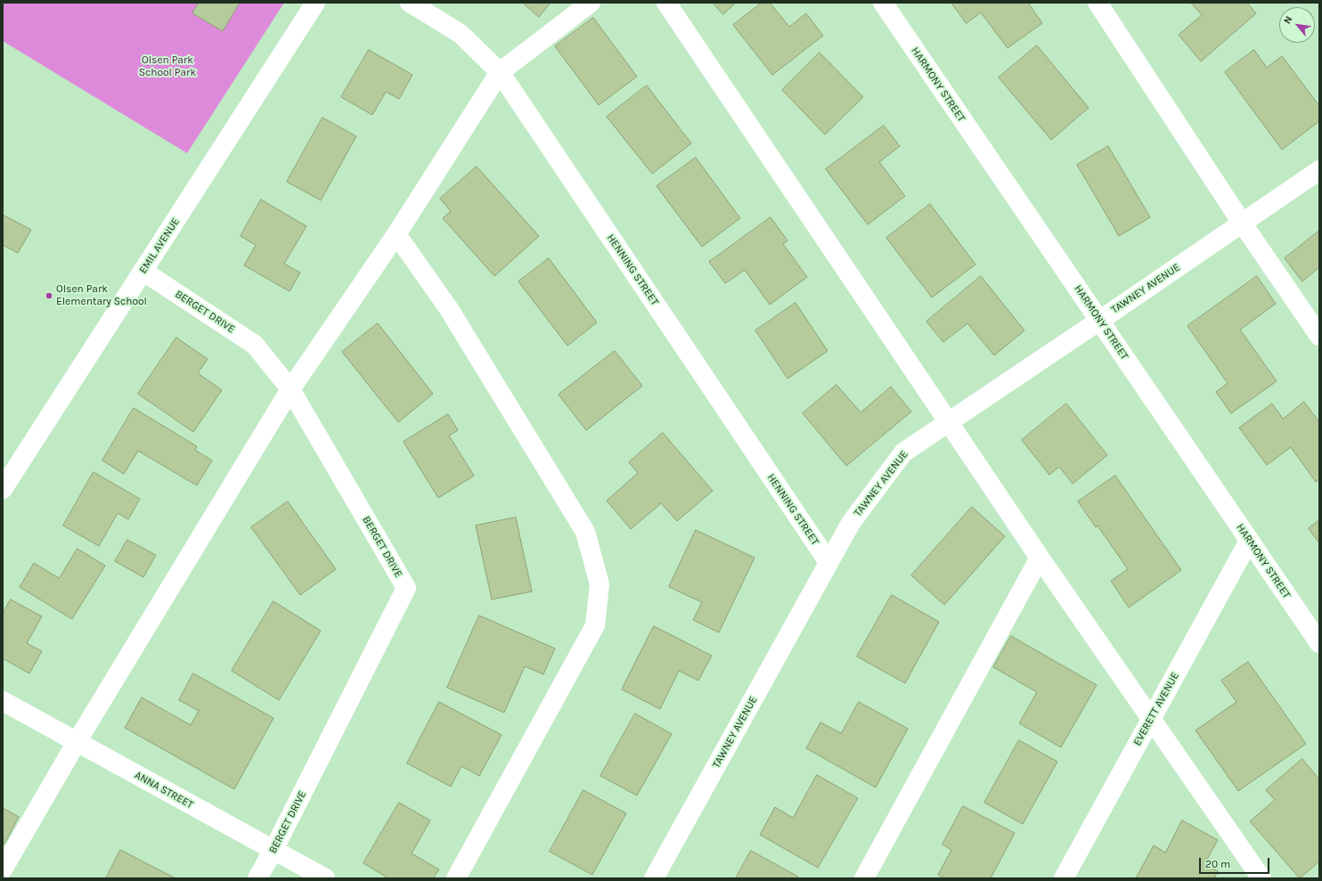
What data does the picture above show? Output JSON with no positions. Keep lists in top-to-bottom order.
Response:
{
  "streets": {
    "street": [
      "HARMONY STREET",
      "EMIL AVENUE",
      "HENNING STREET",
      "TAWNEY AVENUE",
      "BERGET DRIVE",
      "EVERETT AVENUE",
      "ANNA STREET"
    ]
  },
  "crossings": [
    ["HARMONY STREET", "TAWNEY AVENUE"],
    ["HARMONY STREET", "EVERETT AVENUE"],
    ["EMIL AVENUE", "BERGET DRIVE"],
    ["HENNING STREET", "TAWNEY AVENUE"],
    ["BERGET DRIVE", "ANNA STREET"]
  ],
  "parks": ["Olsen Park School Park"],
  "places": ["Olsen Park Elementary School"],
  "scale_bar": "20 m",
  "north": "top left"
}
